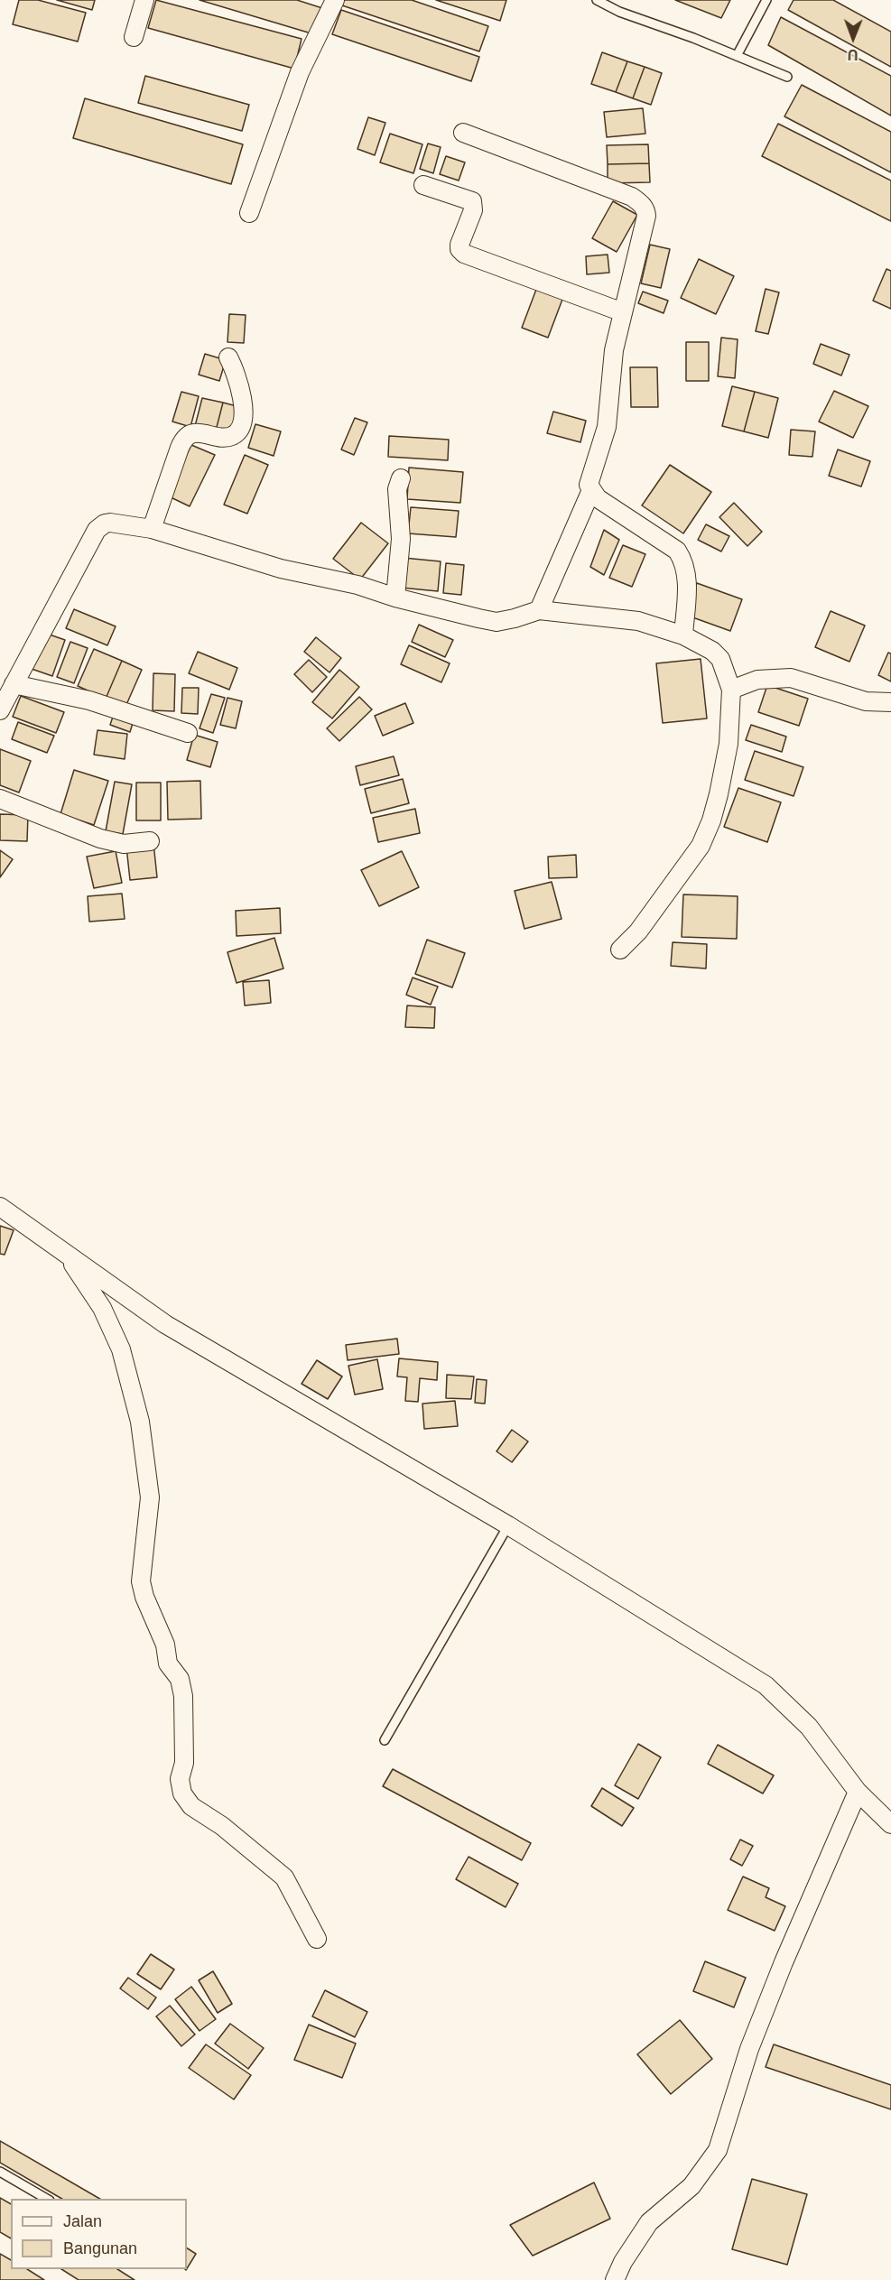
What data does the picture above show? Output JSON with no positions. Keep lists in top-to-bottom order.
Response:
{
  "legend": ["Jalan", "Bangunan"],
  "north": "bottom"
}
